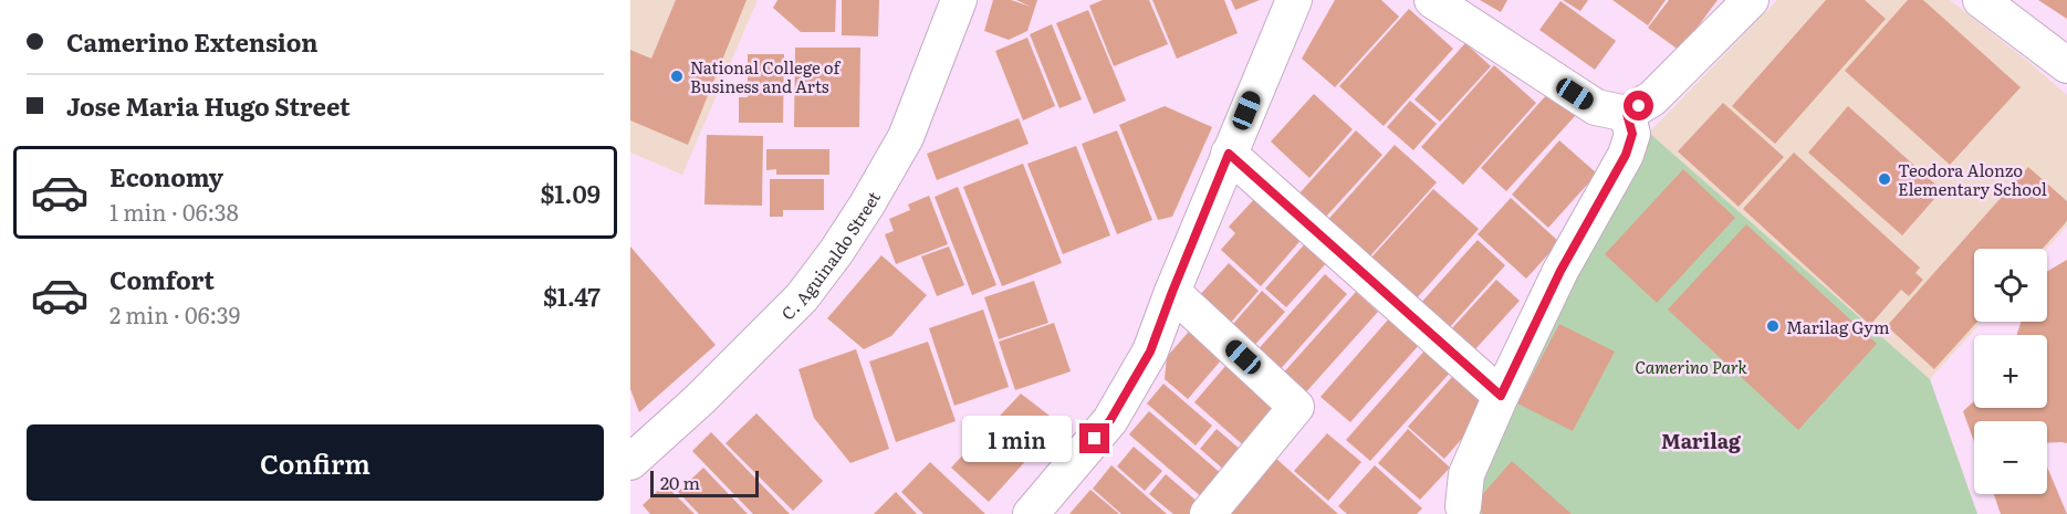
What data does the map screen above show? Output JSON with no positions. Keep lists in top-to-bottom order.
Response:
{
  "streets": {
    "street": ["C. Aguinaldo Street"]
  },
  "districts": ["Marilag"],
  "parks": ["Camerino Park"],
  "places": ["National College of Business and Arts", "Teodora Alonzo Elementary School", "Marilag Gym"],
  "scale_bar": "20 m",
  "page": {
    "banner": ["Camerino Extension", "Jose Maria Hugo Street"],
    "list": [
      {
        "name": "Economy",
        "note": "1 min · 06:38",
        "value": "$1.09"
      },
      {
        "name": "Comfort",
        "note": "2 min · 06:39",
        "value": "$1.47"
      }
    ],
    "map_buttons": ["+", "−"],
    "buttons": "Confirm",
    "bubble": "1 min",
    "scale": "20 m"
  }
}
